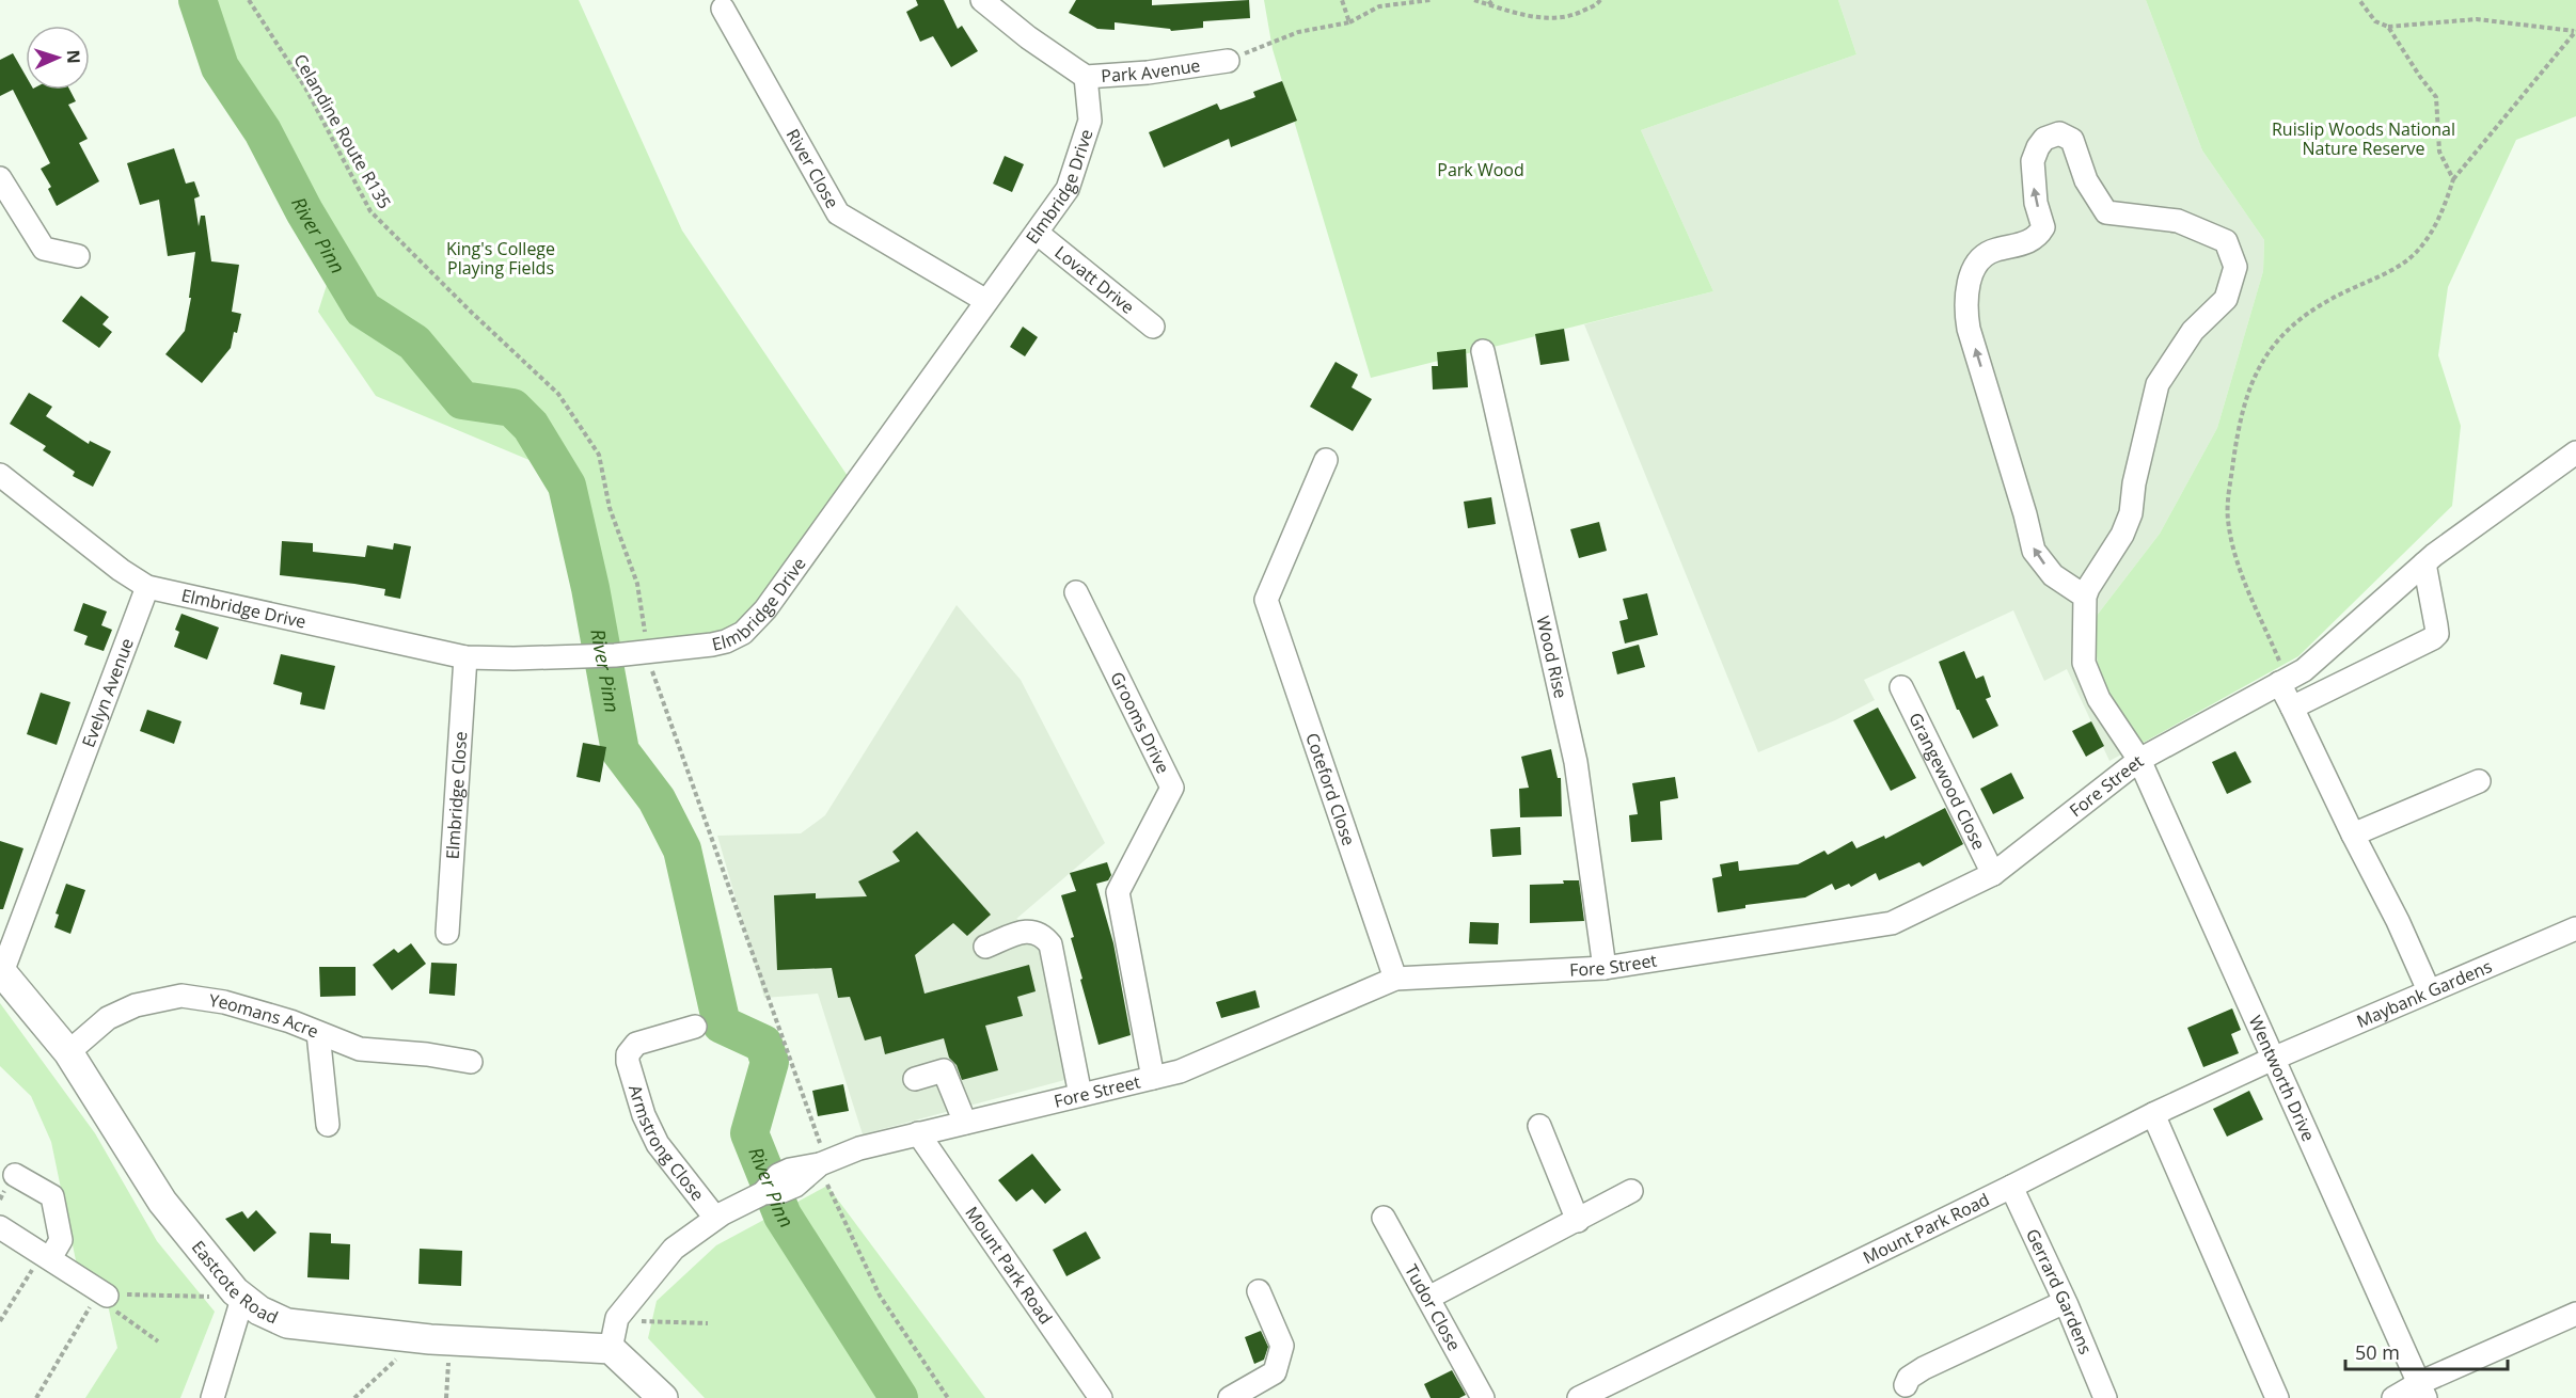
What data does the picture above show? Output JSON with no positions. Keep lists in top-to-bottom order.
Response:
{
  "streets": {
    "main road": ["Eastcote Road"],
    "street": [
      "Park Avenue",
      "River Close",
      "Elmbridge Drive",
      "Lovatt Drive",
      "Wood Rise",
      "Evelyn Avenue",
      "Grooms Drive",
      "Grangewood Close",
      "Fore Street",
      "Coteford Close",
      "Elmbridge Close",
      "Maybank Gardens",
      "Yeomans Acre",
      "Wentworth Drive",
      "Armstrong Close",
      "Mount Park Road",
      "Gerrard Gardens",
      "Tudor Close"
    ],
    "path": ["Celandine Route R135"]
  },
  "crossings": [
    ["Park Avenue", "Elmbridge Drive"],
    ["Celandine Route R135", "Elmbridge Drive"],
    ["Celandine Route R135", "Fore Street"],
    ["River Close", "Elmbridge Drive"],
    ["Elmbridge Drive", "Lovatt Drive"],
    ["Elmbridge Drive", "Evelyn Avenue"],
    ["Elmbridge Drive", "Elmbridge Close"],
    ["Wood Rise", "Fore Street"],
    ["Evelyn Avenue", "Eastcote Road"],
    ["Grooms Drive", "Fore Street"],
    ["Grangewood Close", "Fore Street"],
    ["Fore Street", "Coteford Close"],
    ["Fore Street", "Wentworth Drive"],
    ["Fore Street", "Armstrong Close"],
    ["Fore Street", "Mount Park Road"],
    ["Fore Street", "Eastcote Road"],
    ["Maybank Gardens", "Wentworth Drive"],
    ["Maybank Gardens", "Mount Park Road"],
    ["Yeomans Acre", "Eastcote Road"],
    ["Wentworth Drive", "Mount Park Road"],
    ["Mount Park Road", "Gerrard Gardens"]
  ],
  "water": ["River Pinn"],
  "parks": ["Ruislip Woods National Nature Reserve", "Park Wood", "King's College Playing Fields"],
  "scale_bar": "50 m",
  "north": "right"
}
